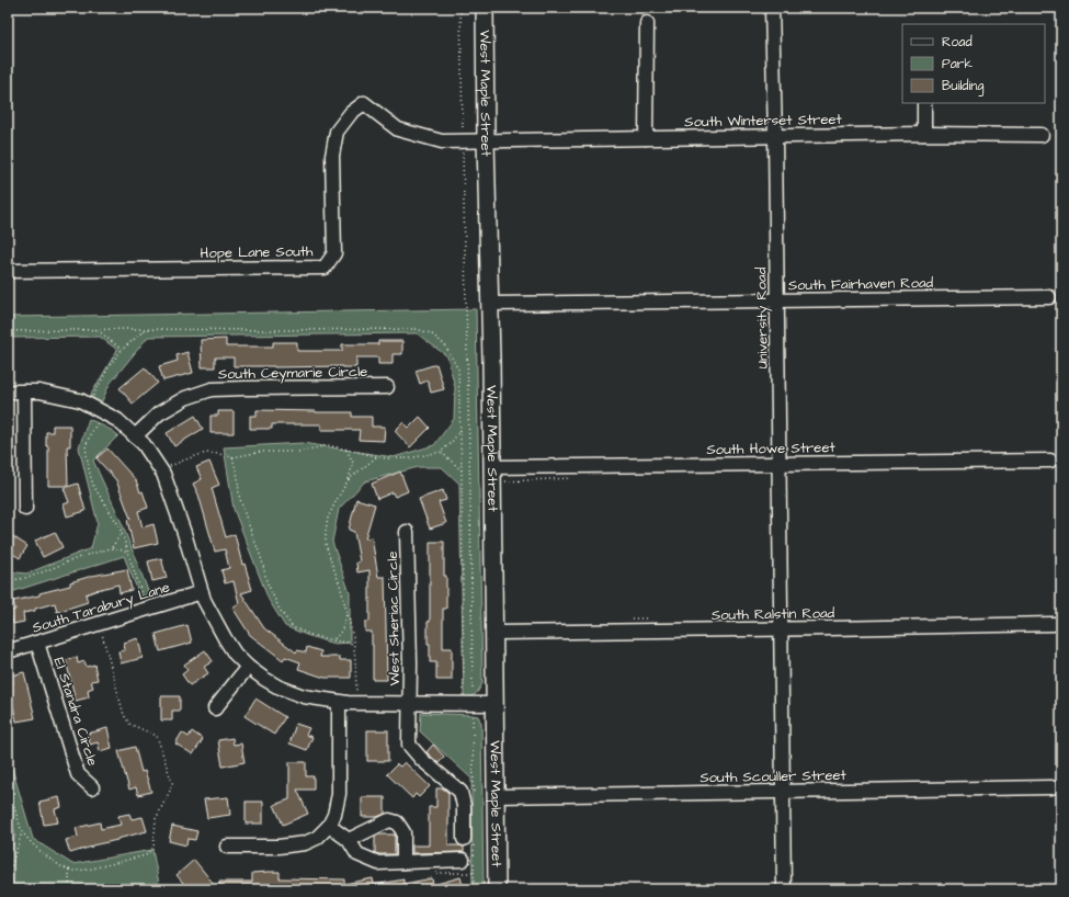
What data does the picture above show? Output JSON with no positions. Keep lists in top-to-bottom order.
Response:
{
  "streets": {
    "main road": ["West Maple Street"],
    "street": [
      "South Winterset Street",
      "Hope Lane South",
      "South Fairhaven Road",
      "University Road",
      "South Ceymarie Circle",
      "South Howe Street",
      "South Tarabury Lane",
      "South Ralstin Road",
      "West Sheriac Circle",
      "El Standra Circle",
      "South Scouller Street"
    ]
  },
  "crossings": [
    ["West Maple Street", "South Winterset Street"],
    ["West Maple Street", "Hope Lane South"],
    ["West Maple Street", "South Fairhaven Road"],
    ["West Maple Street", "South Howe Street"],
    ["West Maple Street", "South Ralstin Road"],
    ["West Maple Street", "South Scouller Street"],
    ["South Winterset Street", "Hope Lane South"],
    ["South Winterset Street", "University Road"],
    ["South Fairhaven Road", "University Road"],
    ["University Road", "South Howe Street"],
    ["University Road", "South Ralstin Road"],
    ["University Road", "South Scouller Street"],
    ["South Tarabury Lane", "El Standra Circle"]
  ],
  "legend": ["Road", "Park", "Building"]
}
